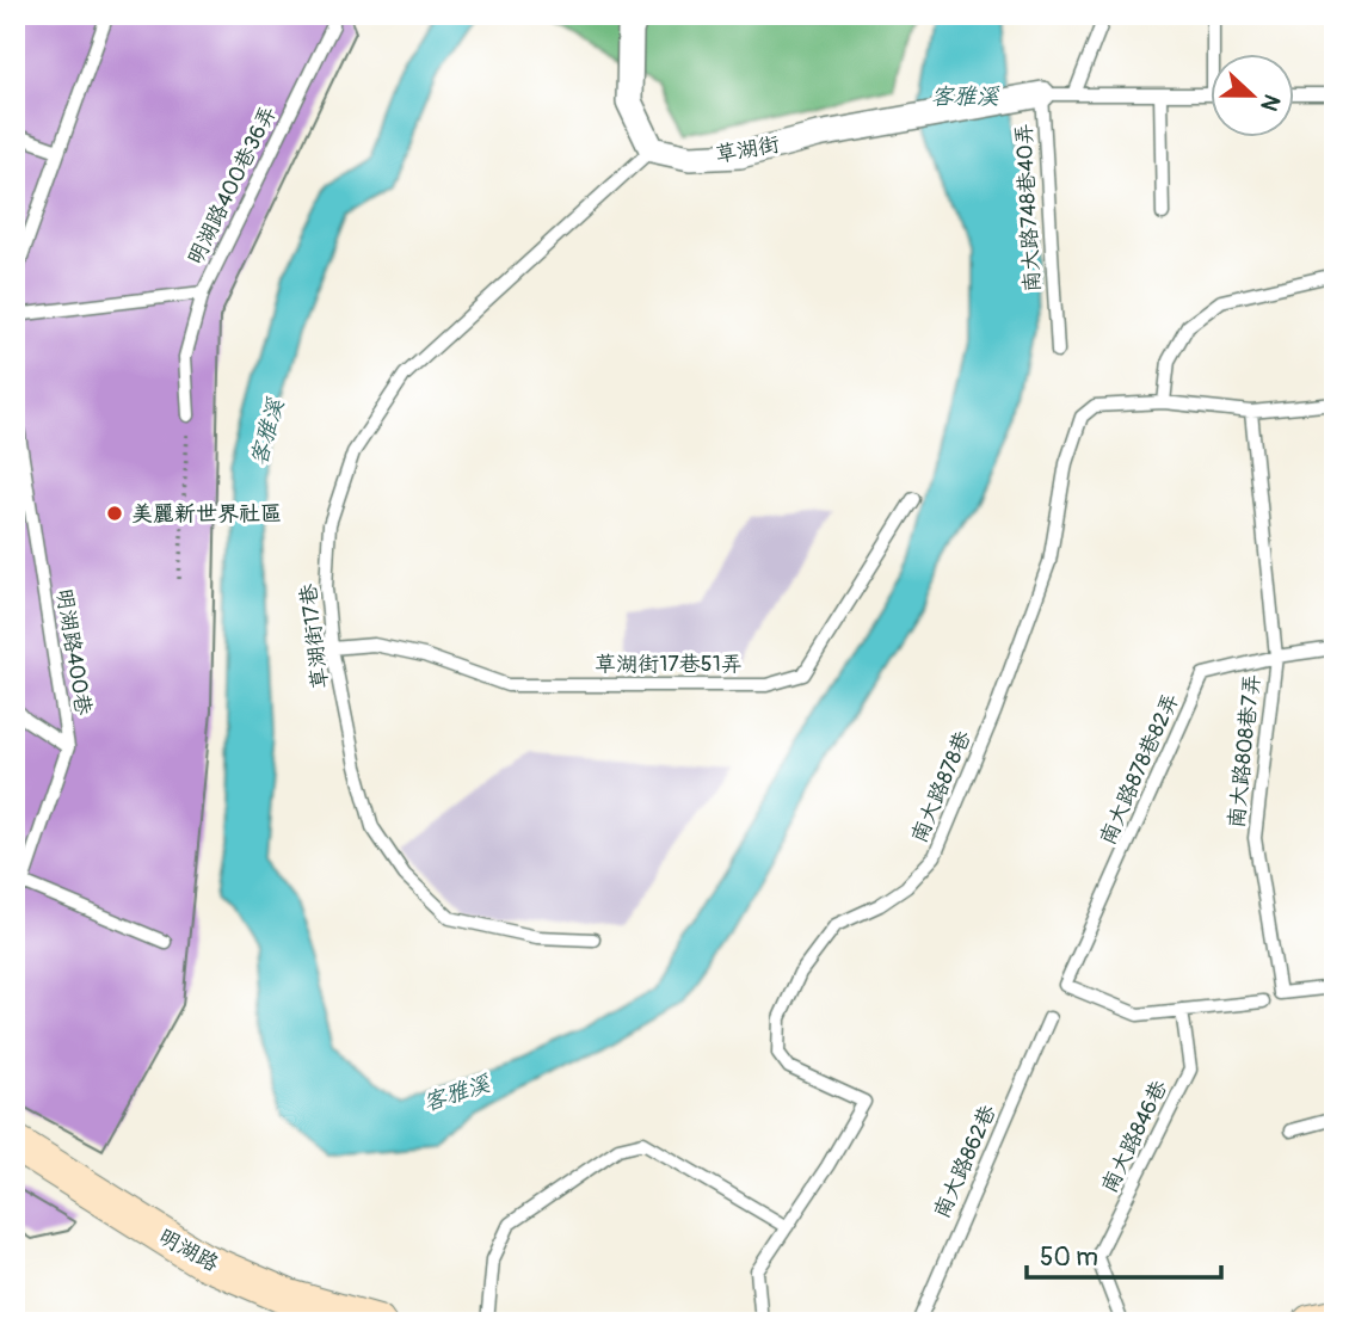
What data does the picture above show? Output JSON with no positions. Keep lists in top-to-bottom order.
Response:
{
  "streets": {
    "main road": ["明湖路"],
    "street": ["草湖街"],
    "lane": [
      "明湖路400巷36弄",
      "南大路748巷40弄",
      "草湖街17巷",
      "明湖路400巷",
      "草湖街17巷51弄",
      "南大路808巷7弄",
      "南大路878巷82弄",
      "南大路878巷",
      "南大路846巷",
      "南大路862巷"
    ]
  },
  "crossings": [
    ["草湖街", "南大路748巷40弄"],
    ["草湖街", "草湖街17巷"],
    ["草湖街17巷", "草湖街17巷51弄"],
    ["南大路808巷7弄", "南大路878巷82弄"],
    ["南大路878巷82弄", "南大路846巷"]
  ],
  "water": ["客雅溪"],
  "places": ["美麗新世界社區"],
  "scale_bar": "50 m",
  "north": "right"
}
